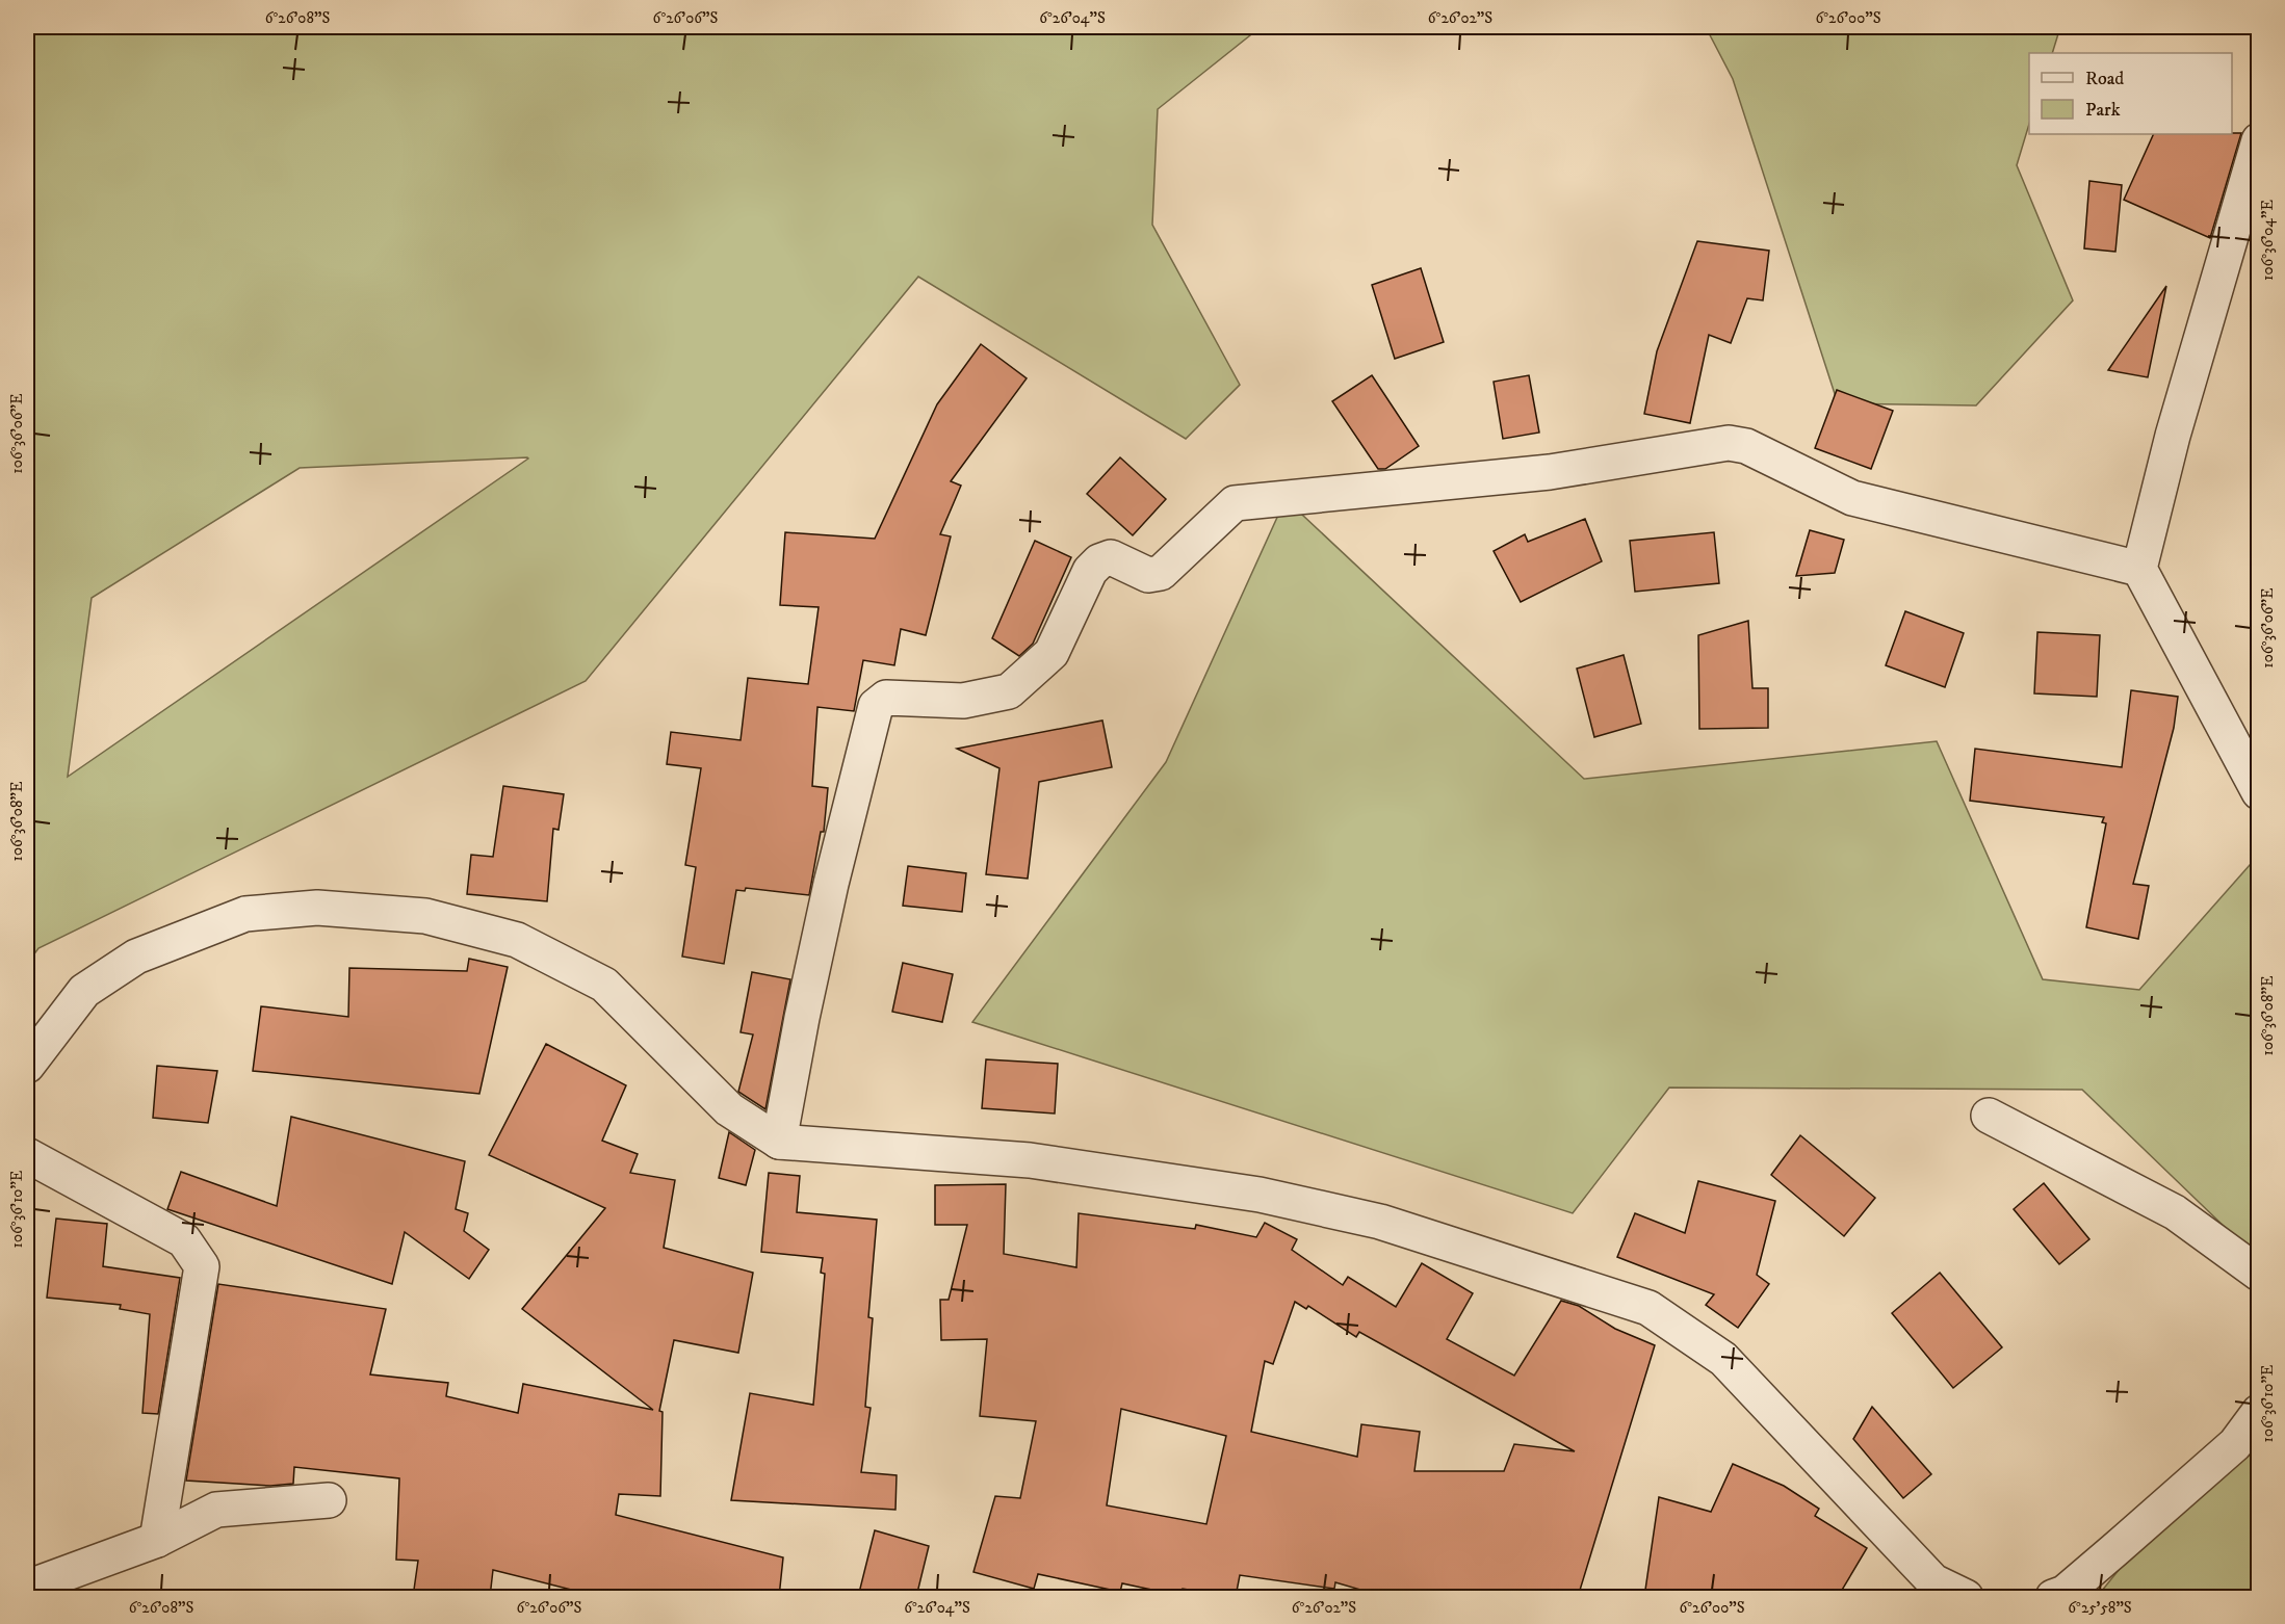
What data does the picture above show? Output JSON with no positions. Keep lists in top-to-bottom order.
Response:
{
  "legend": ["Road", "Park"],
  "coordinates": [
    "6°26'08\"S",
    "6°26'06\"S",
    "6°26'04\"S",
    "6°26'02\"S",
    "6°26'00\"S",
    "106°36'04\"E",
    "106°36'06\"E",
    "106°36'08\"E",
    "106°36'10\"E",
    "6°25'58\"S"
  ]
}
